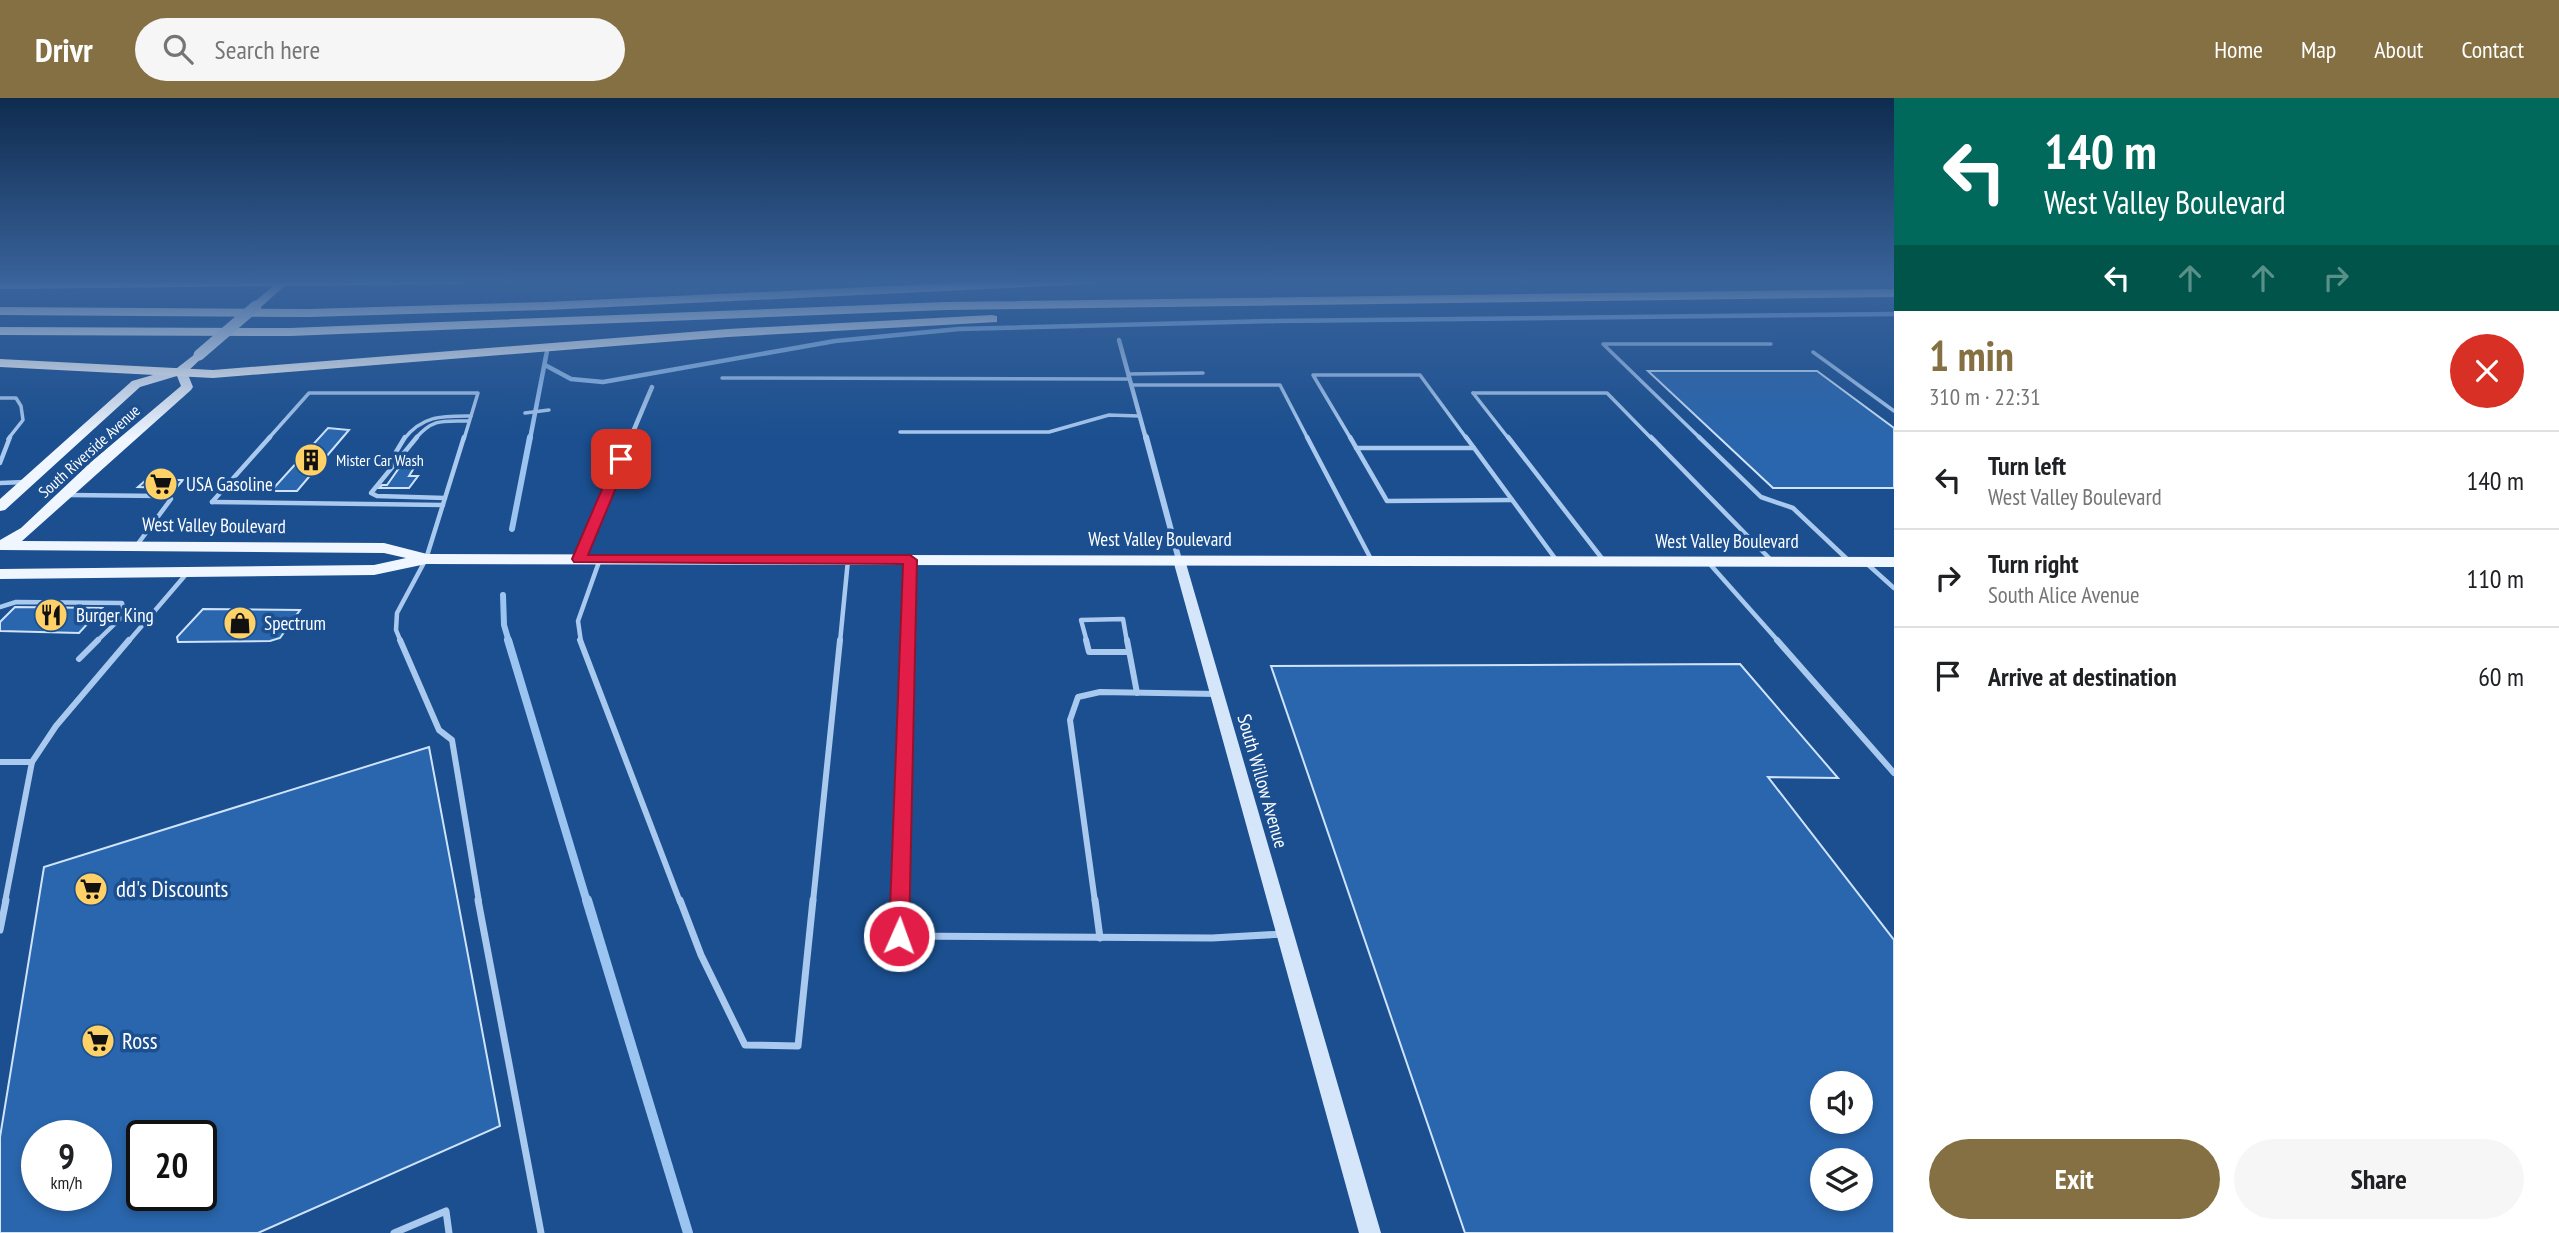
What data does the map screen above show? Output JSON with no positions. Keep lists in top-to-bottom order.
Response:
{
  "streets": {
    "main road": ["South Riverside Avenue", "West Valley Boulevard"],
    "street": ["South Willow Avenue"]
  },
  "crossings": [
    ["South Riverside Avenue", "West Valley Boulevard"],
    ["West Valley Boulevard", "South Willow Avenue"]
  ],
  "places": {
    "building": ["Mister Car Wash"],
    "supermarket": ["USA Gasoline", "dd's Discounts", "Ross"],
    "restaurant": ["Burger King"],
    "shop": ["Spectrum"]
  },
  "page": {
    "header": "Drivr",
    "search": "Search here",
    "nav": [
      "Home",
      "Map",
      "About",
      "Contact"
    ],
    "turn": ["140 m", "West Valley Boulevard"],
    "heading": ["1 min", "310 m · 22:31"],
    "list": [
      {
        "name": "Turn left",
        "note": "West Valley Boulevard",
        "value": "140 m"
      },
      {
        "name": "Turn right",
        "note": "South Alice Avenue",
        "value": "110 m"
      },
      {
        "name": "Arrive at destination",
        "value": "60 m"
      }
    ],
    "speed": "9 km/h",
    "limit": "20",
    "buttons": ["Exit", "Share"]
  }
}
